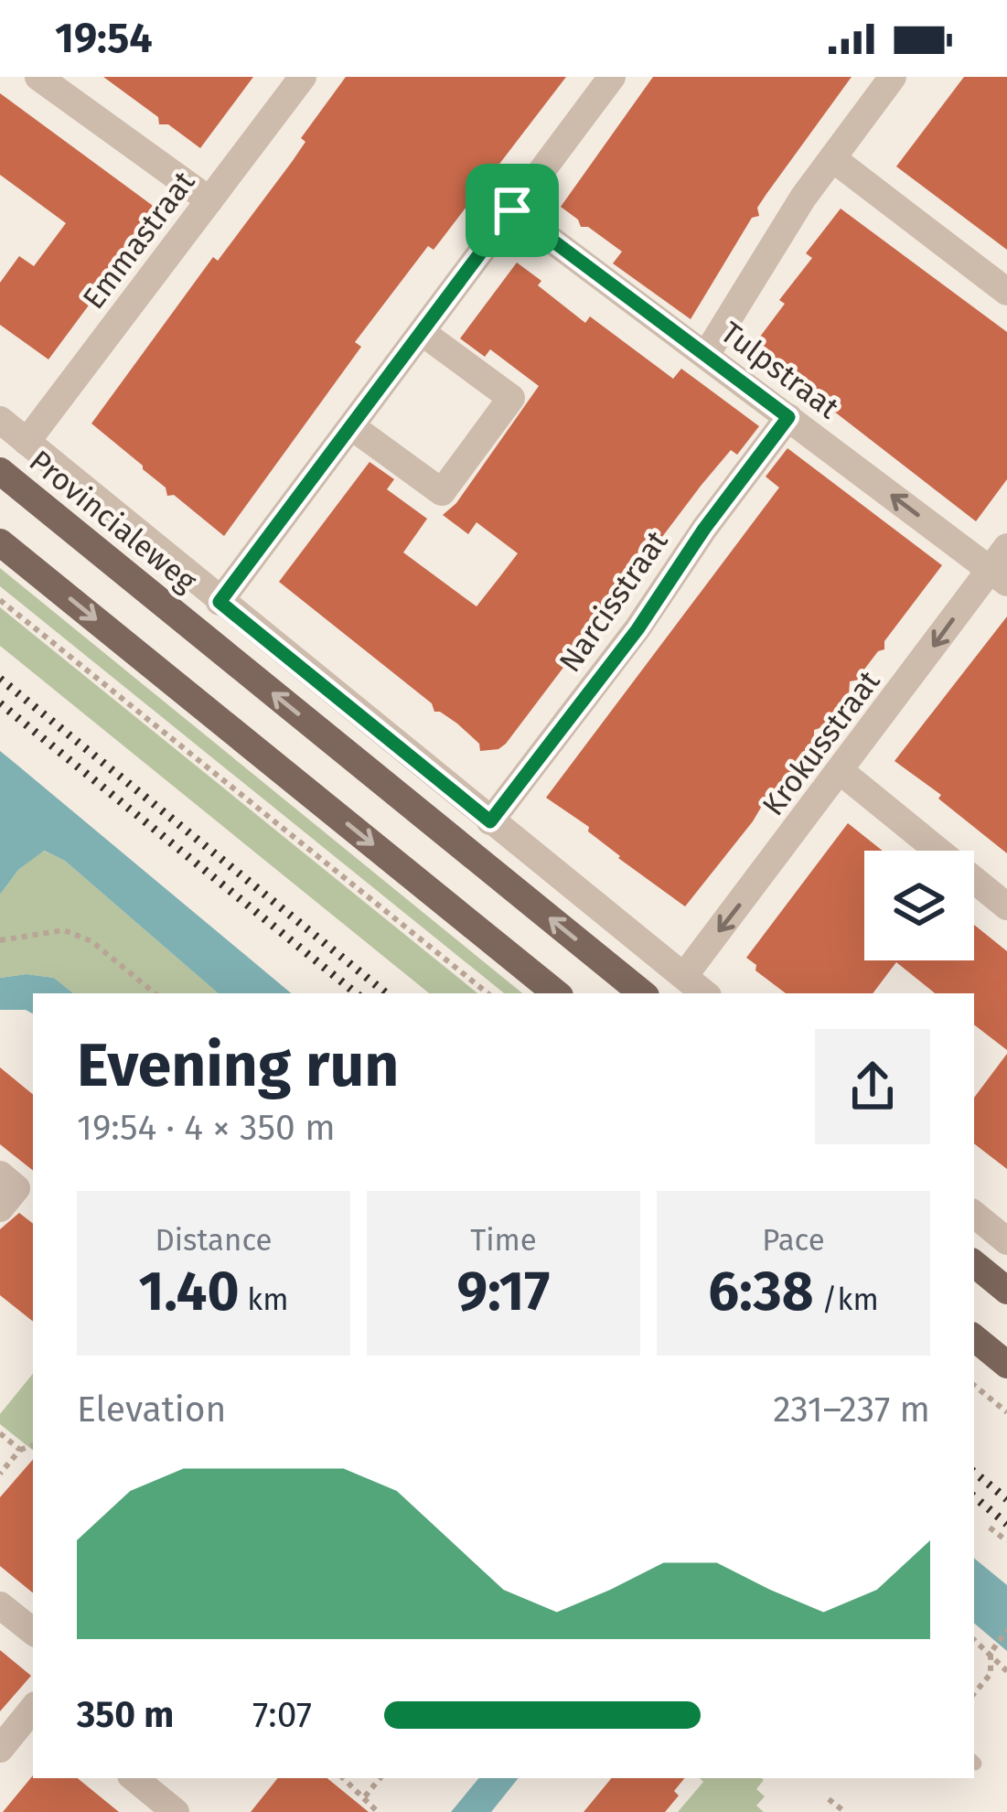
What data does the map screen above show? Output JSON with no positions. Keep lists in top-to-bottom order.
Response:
{
  "streets": {
    "main road": ["Provincialeweg"],
    "street": [
      "Emmastraat",
      "Tulpstraat",
      "Narcisstraat",
      "Krokusstraat"
    ]
  },
  "crossings": [
    ["Tulpstraat", "Narcisstraat"],
    ["Tulpstraat", "Krokusstraat"]
  ],
  "one_way": ["Krokusstraat"],
  "page": {
    "status": "19:54",
    "heading": ["Evening run", "19:54 · 4 × 350 m"],
    "stats": [
      ["Distance", "1.40 km"],
      ["Time", "9:17"],
      ["Pace", "6:38 /km"]
    ],
    "chart": ["Elevation", "231–237 m"],
    "list": [
      {
        "name": "350 m",
        "note": "7:07"
      }
    ]
  }
}
